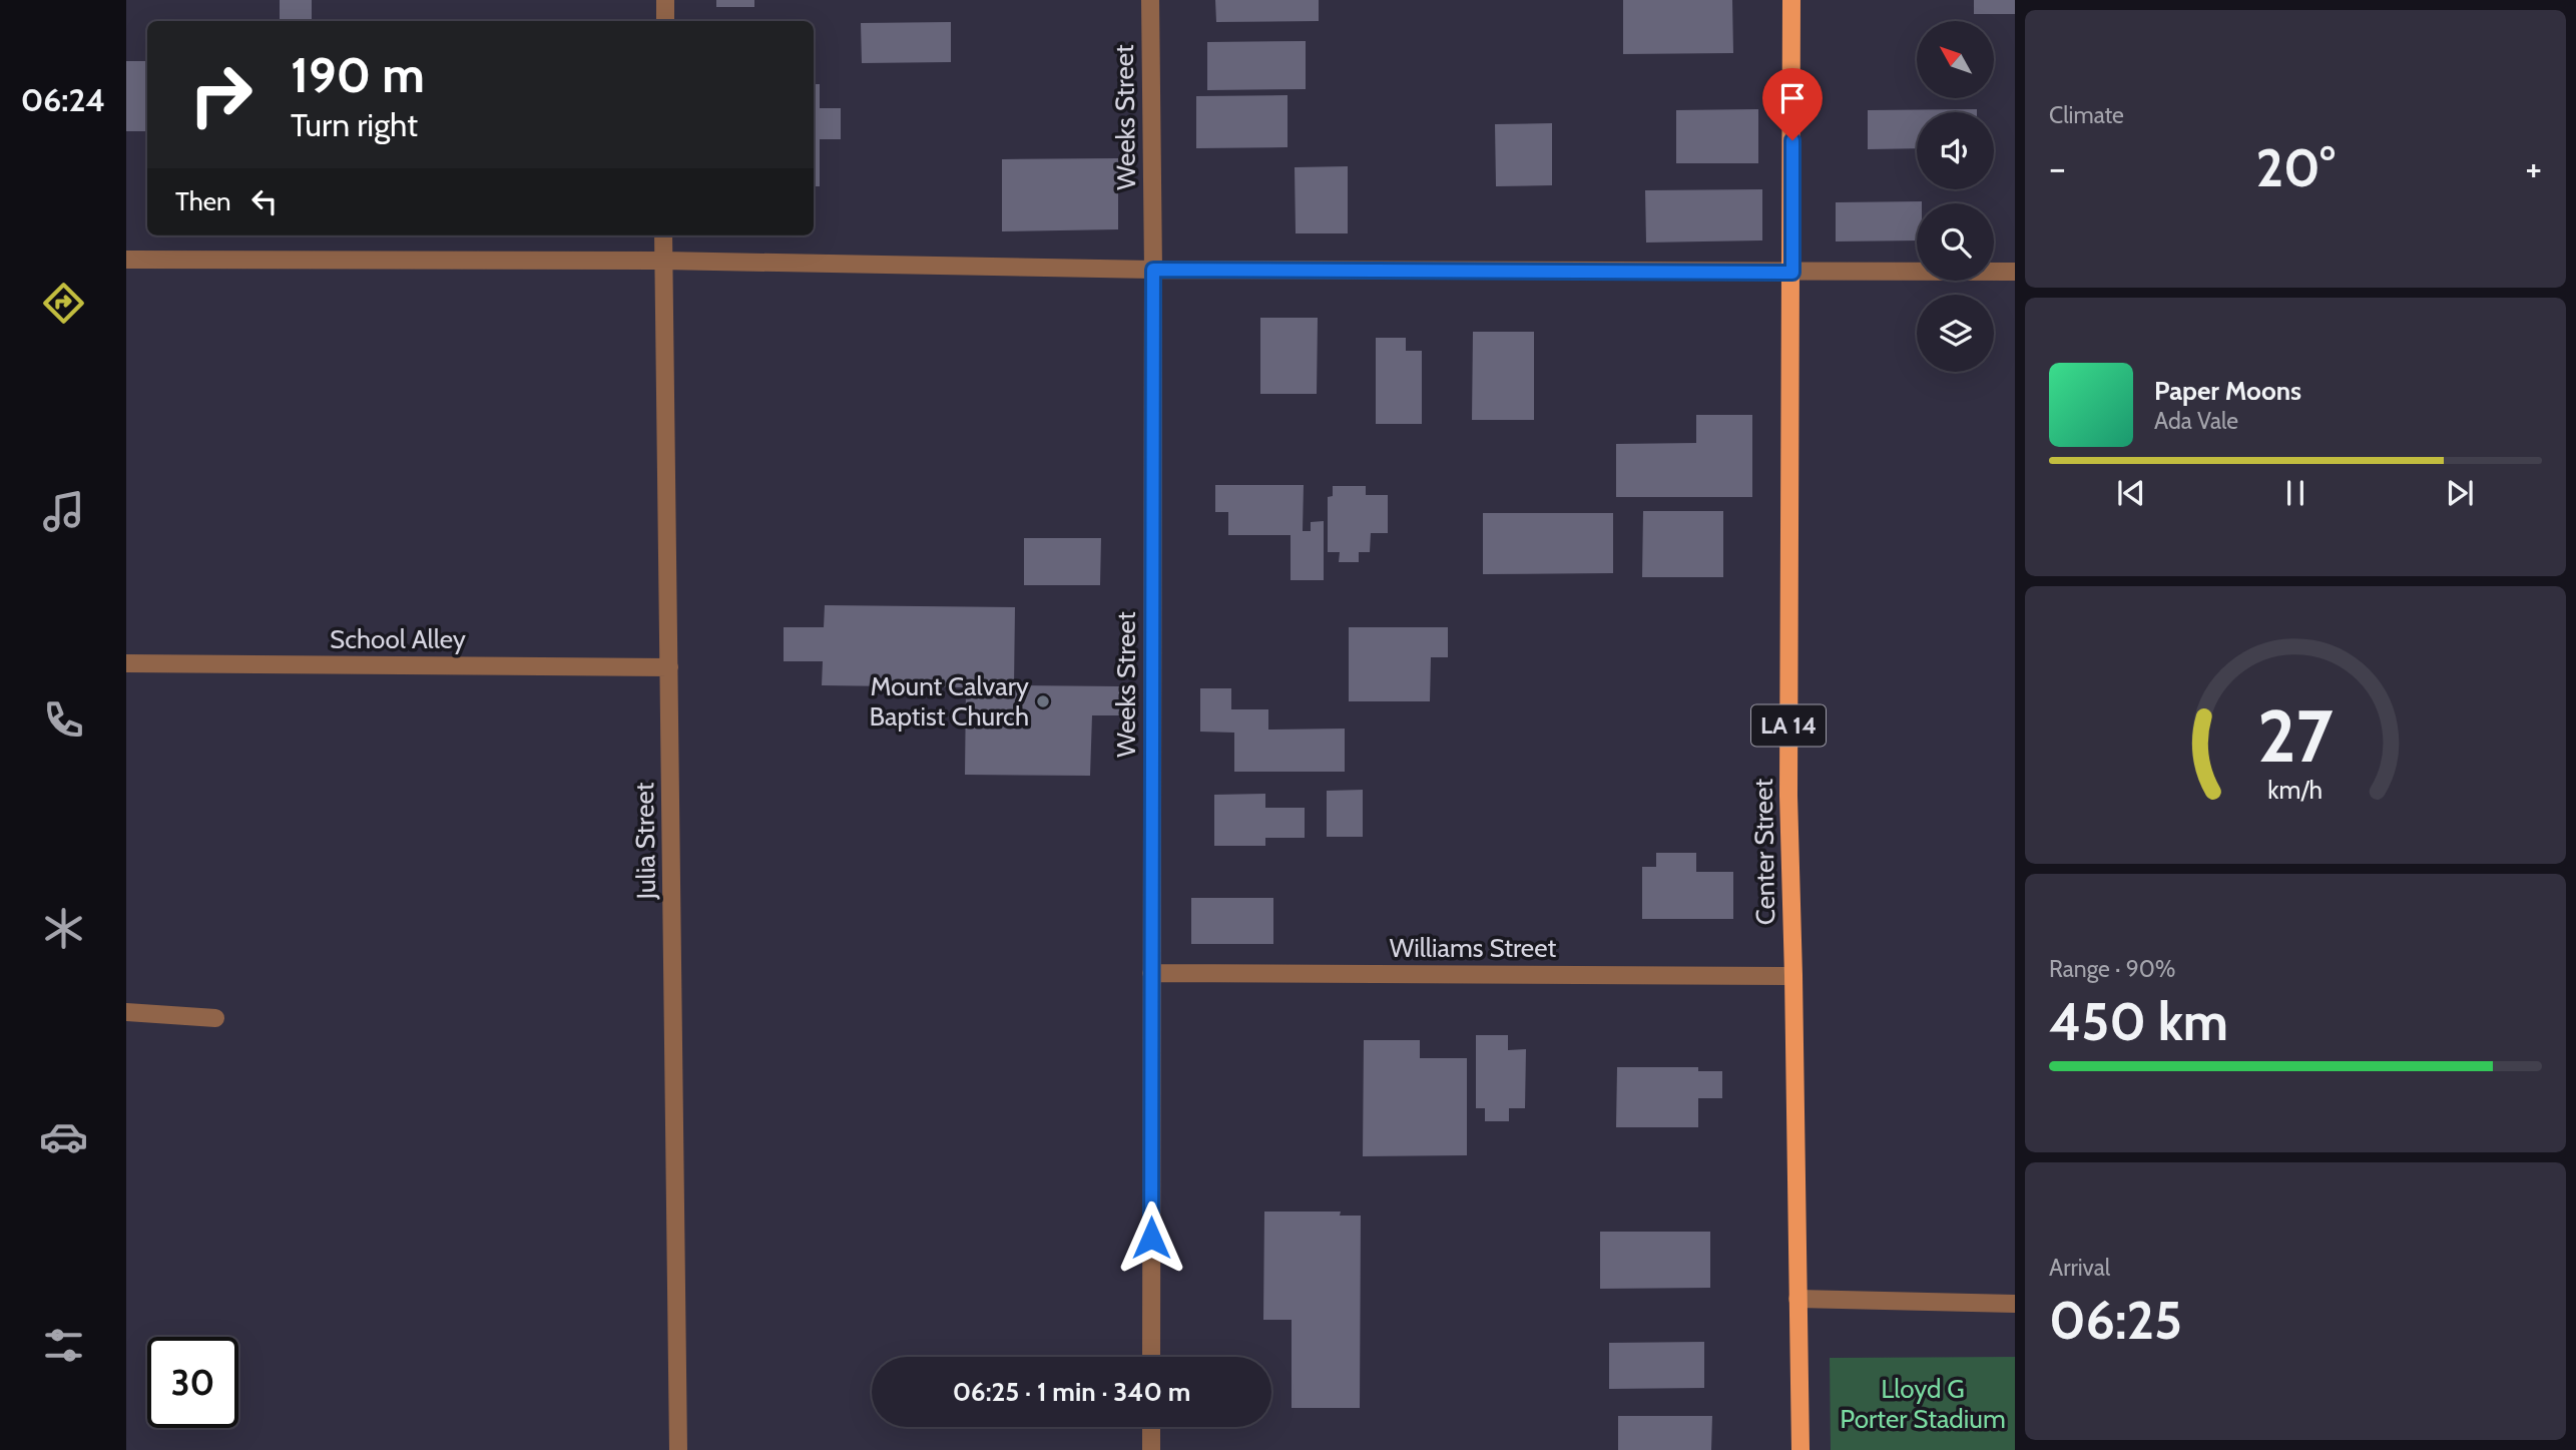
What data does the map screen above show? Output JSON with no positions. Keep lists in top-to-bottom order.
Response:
{
  "streets": {
    "main road": ["LA 14", "Center Street"],
    "street": [
      "Weeks Street",
      "School Alley",
      "Julia Street",
      "Williams Street"
    ]
  },
  "crossings": [
    ["Weeks Street", "Williams Street"],
    ["School Alley", "Julia Street"],
    ["Center Street", "Williams Street"]
  ],
  "parks": ["Lloyd G Porter Stadium"],
  "places": ["Mount Calvary Baptist Church"],
  "north": "top left",
  "page": {
    "tabs": "06:24",
    "tile": [
      "Climate",
      ["Range · 90%", "450 km"],
      ["Arrival", "06:25"]
    ],
    "turn": ["190 m", "Turn right"],
    "heat": ["−", "20°", "+"],
    "then": "Then",
    "song": ["Paper Moons", "Ada Vale"],
    "limit": "30",
    "trip": "06:25 · 1 min · 340 m",
    "gauge": ["27", "km/h"]
  }
}
